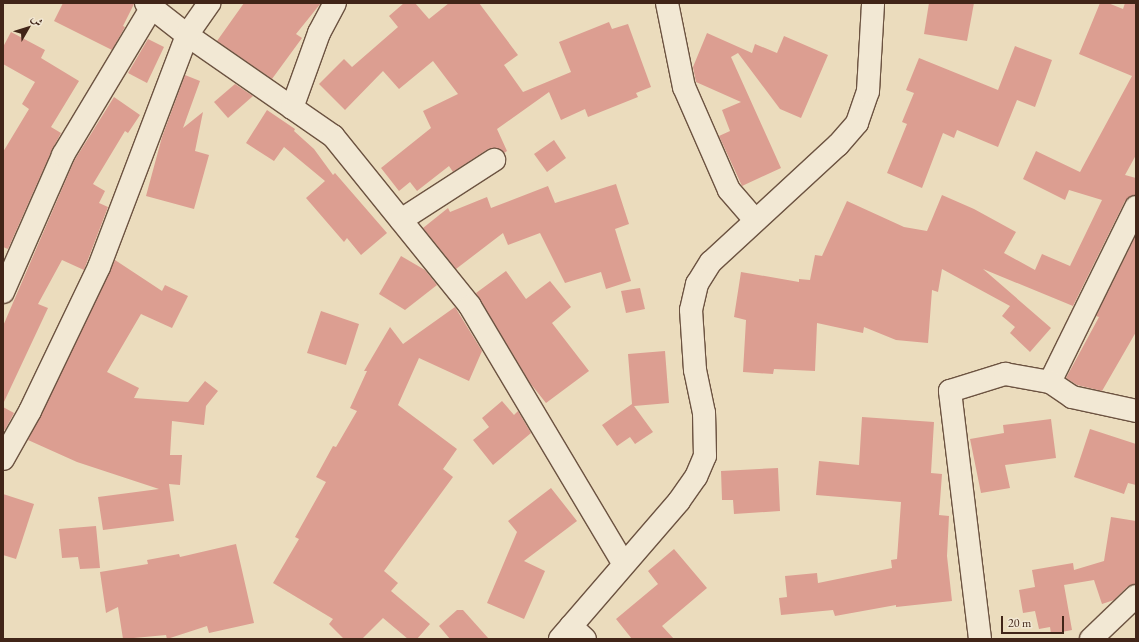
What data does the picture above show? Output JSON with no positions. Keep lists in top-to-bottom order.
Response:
{
  "scale_bar": "20 m",
  "north": "top right"
}
